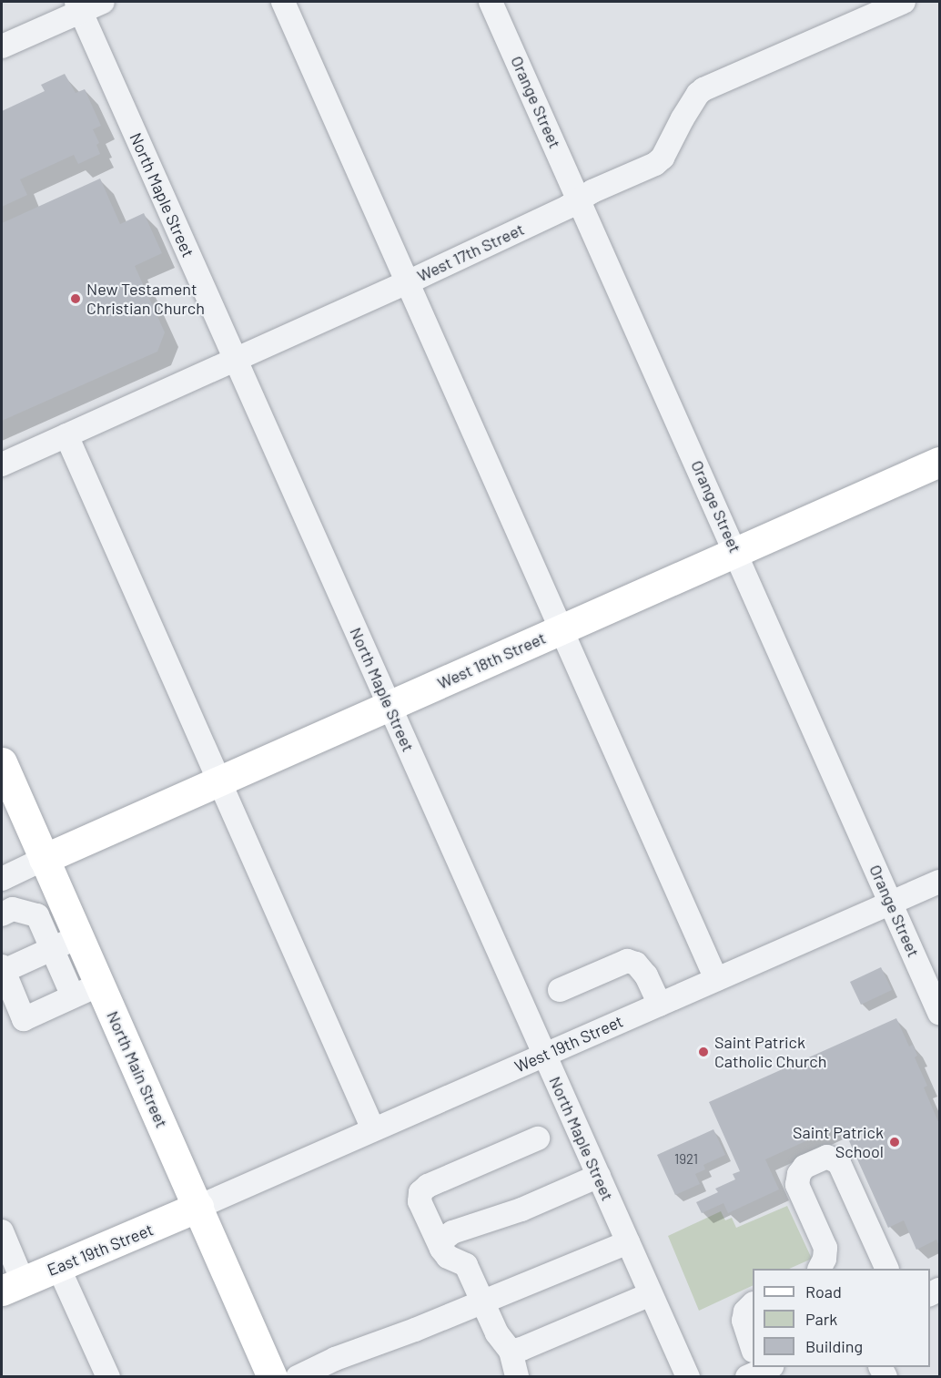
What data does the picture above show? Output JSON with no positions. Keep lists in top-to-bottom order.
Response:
{
  "streets": {
    "main road": ["West 18th Street", "North Main Street", "East 19th Street"],
    "street": [
      "Orange Street",
      "North Maple Street",
      "West 17th Street",
      "West 19th Street"
    ]
  },
  "crossings": [
    ["Orange Street", "West 17th Street"],
    ["Orange Street", "West 18th Street"],
    ["Orange Street", "West 19th Street"],
    ["North Maple Street", "West 17th Street"],
    ["North Maple Street", "West 18th Street"],
    ["North Maple Street", "West 19th Street"],
    ["West 18th Street", "North Main Street"],
    ["West 19th Street", "North Main Street"],
    ["West 19th Street", "East 19th Street"],
    ["North Main Street", "East 19th Street"]
  ],
  "places": ["New Testament Christian Church", "Saint Patrick Catholic Church", "Saint Patrick School"],
  "house_numbers": ["1921"],
  "legend": ["Road", "Park", "Building"]
}
